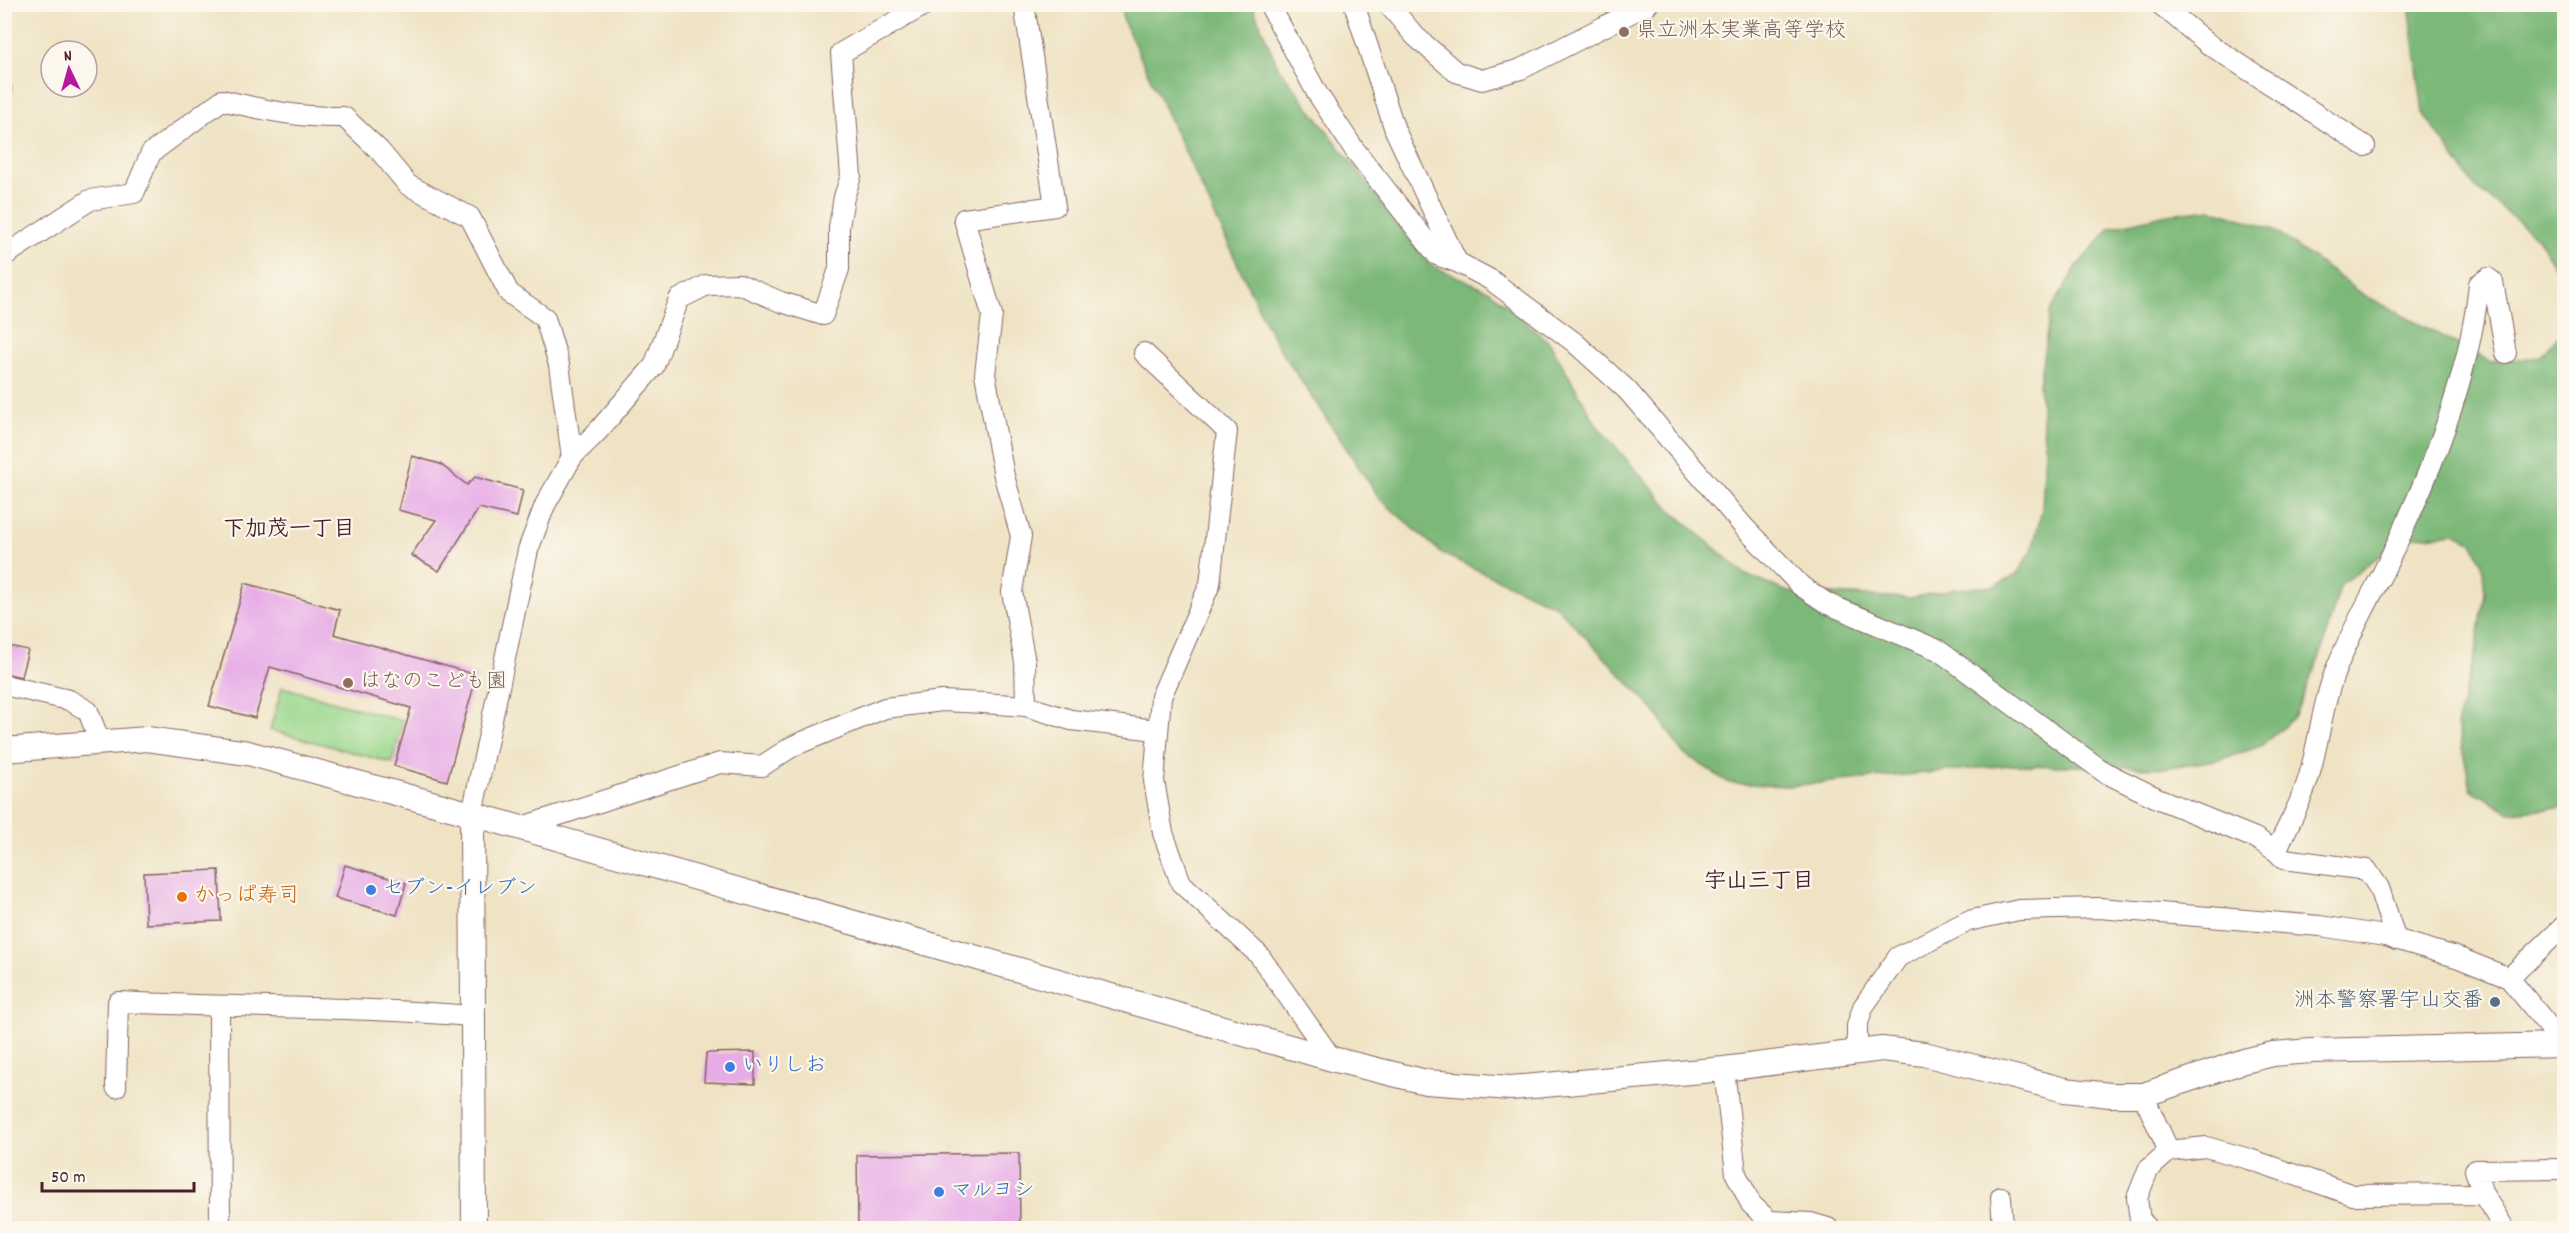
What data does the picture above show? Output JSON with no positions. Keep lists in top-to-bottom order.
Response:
{
  "districts": ["下加茂一丁目", "宇山三丁目"],
  "places": [
    "県立洲本実業高等学校",
    "はなのこども園",
    "セブン-イレブン",
    "かっぱ寿司",
    "洲本警察署宇山交番",
    "いりしお",
    "マルヨシ"
  ],
  "scale_bar": "50 m",
  "north": "top"
}
